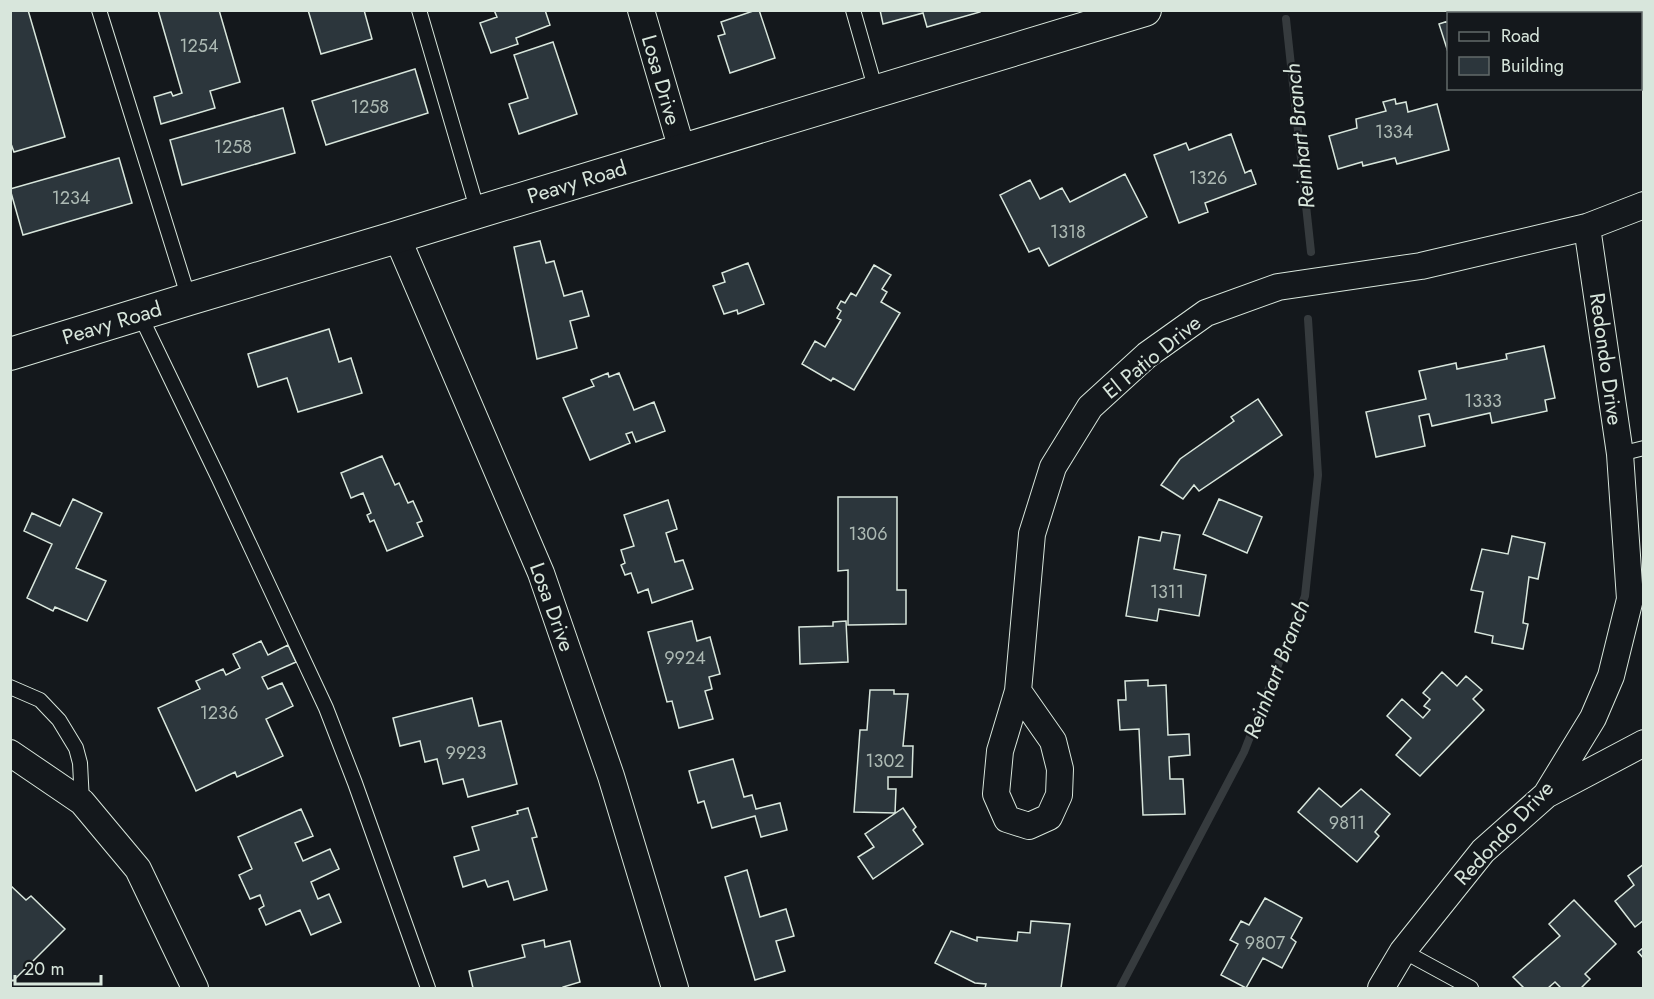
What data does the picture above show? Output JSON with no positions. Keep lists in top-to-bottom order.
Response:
{
  "streets": {
    "street": [
      "Losa Drive",
      "Peavy Road",
      "El Patio Drive",
      "Redondo Drive"
    ]
  },
  "crossings": [
    ["Losa Drive", "Peavy Road"],
    ["El Patio Drive", "Redondo Drive"]
  ],
  "water": ["Reinhart Branch"],
  "house_numbers": [
    "1254",
    "1258",
    "1334",
    "1258",
    "1326",
    "1234",
    "1318",
    "1333",
    "1306",
    "1311",
    "9924",
    "1236",
    "9923",
    "1302",
    "9811",
    "9807"
  ],
  "legend": ["Road", "Building"],
  "scale_bar": "20 m"
}
